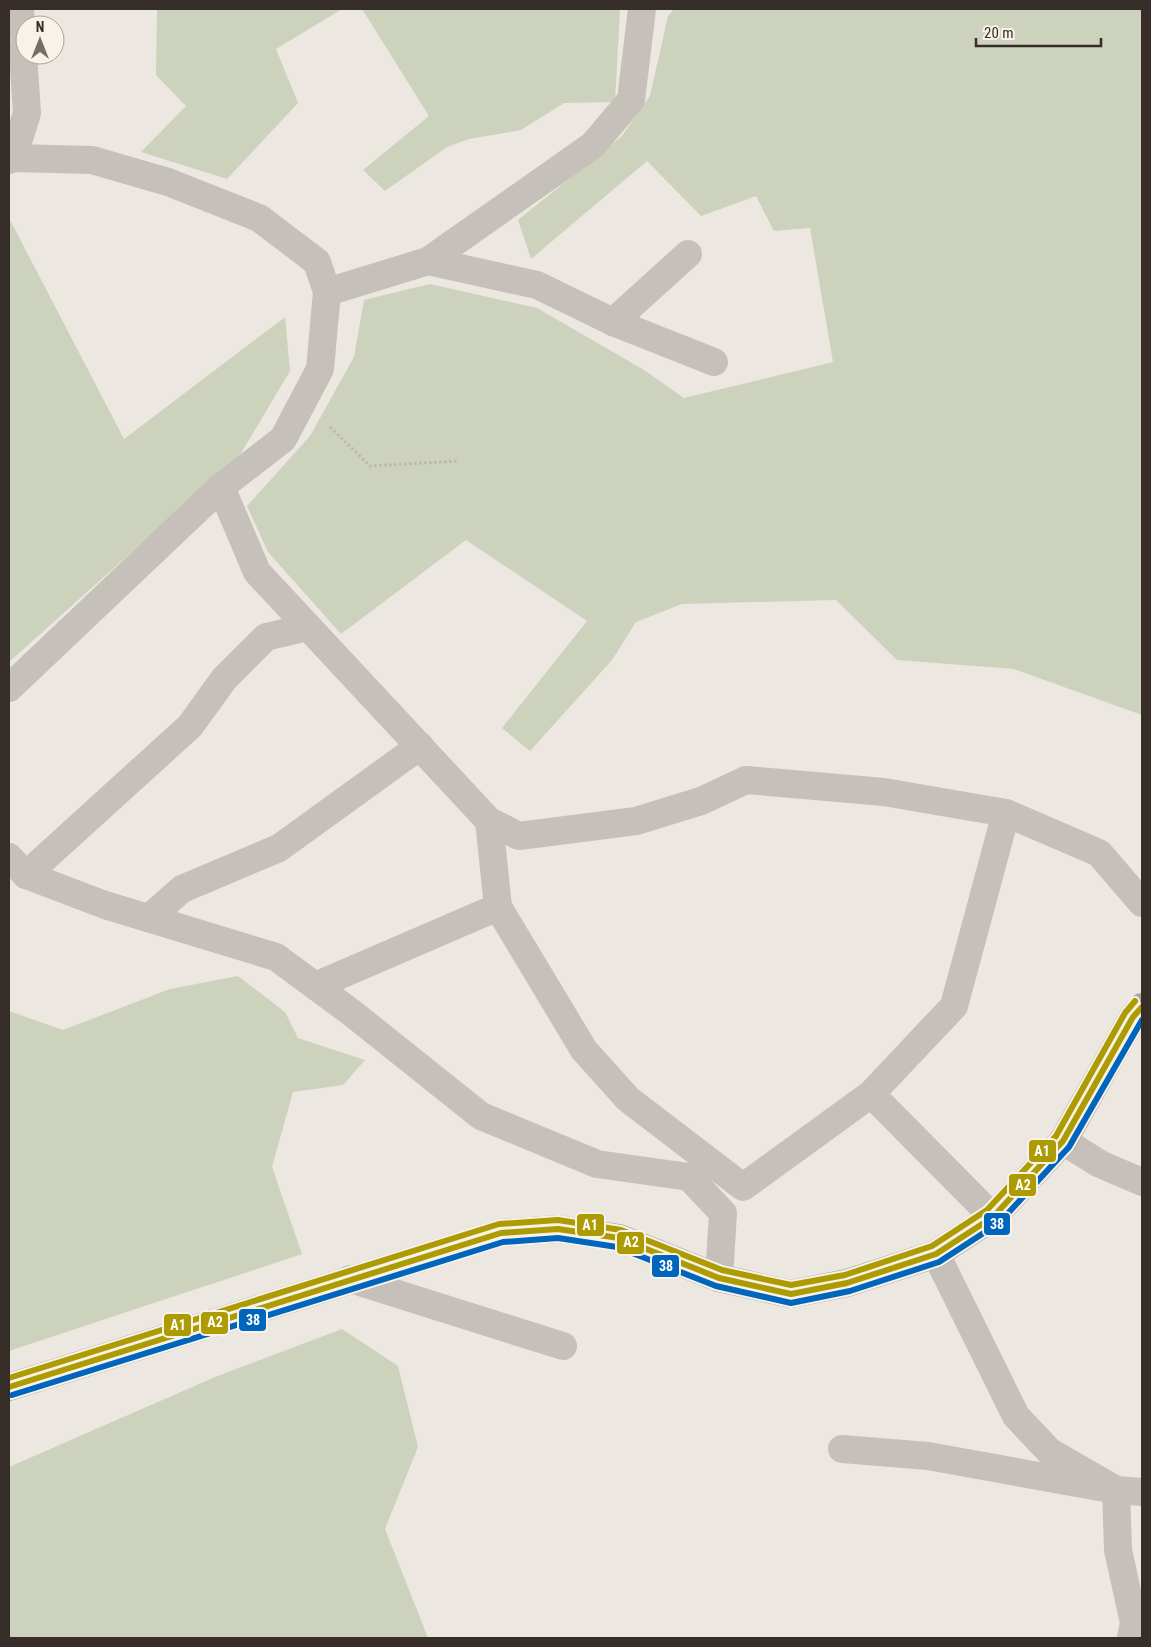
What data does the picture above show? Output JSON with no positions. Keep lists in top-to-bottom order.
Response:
{
  "lines": ["transit line A1", "transit line A2", "transit line 38"],
  "scale_bar": "20 m",
  "north": "top"
}
